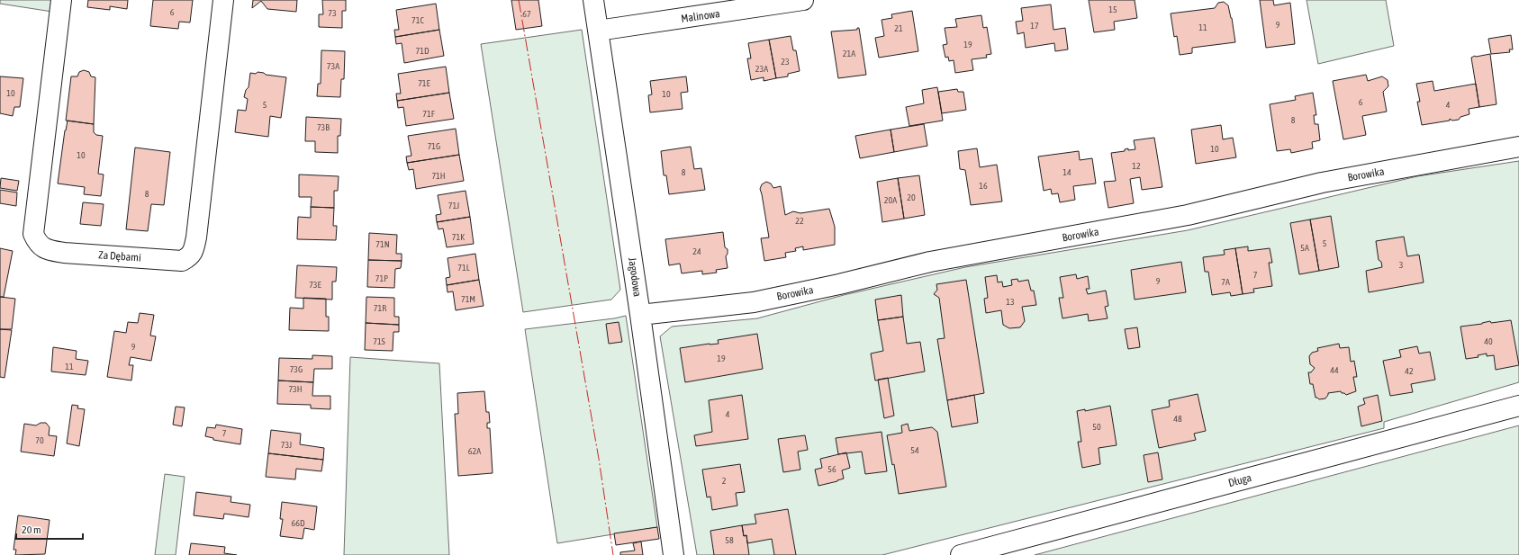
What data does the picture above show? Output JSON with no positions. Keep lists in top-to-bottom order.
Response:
{
  "streets": {
    "street": [
      "Malinowa",
      "Borowika",
      "Za Dębami",
      "Jagodowa",
      "Długa"
    ]
  },
  "crossings": [
    ["Malinowa", "Jagodowa"],
    ["Borowika", "Jagodowa"]
  ],
  "house_numbers": [
    "15",
    "6",
    "73",
    "67",
    "71C",
    "9",
    "17",
    "11",
    "21",
    "19",
    "71D",
    "21A",
    "23",
    "73A",
    "23A",
    "71E",
    "10",
    "10",
    "6",
    "5",
    "4",
    "71F",
    "8",
    "73B",
    "71G",
    "10",
    "10",
    "12",
    "8",
    "14",
    "71H",
    "16",
    "8",
    "20",
    "20A",
    "71J",
    "22",
    "71K",
    "5",
    "71N",
    "5A",
    "24",
    "3",
    "71L",
    "7",
    "71P",
    "9",
    "7A",
    "73E",
    "71M",
    "13",
    "71R",
    "71S",
    "40",
    "9",
    "19",
    "11",
    "73G",
    "44",
    "42",
    "73H",
    "4",
    "48",
    "50",
    "7",
    "70",
    "73J",
    "54",
    "62A",
    "56",
    "2",
    "66D",
    "58"
  ],
  "scale_bar": "20 m"
}
